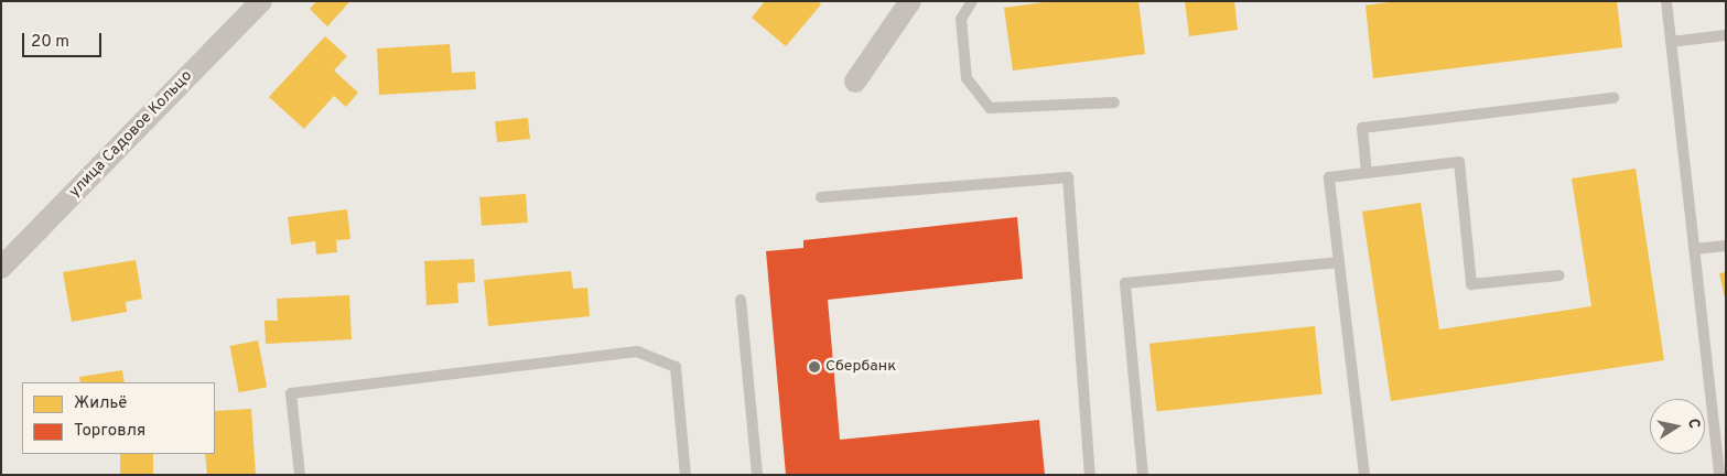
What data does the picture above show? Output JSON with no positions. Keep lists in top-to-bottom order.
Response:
{
  "streets": {
    "street": ["улица Садовое Кольцо"]
  },
  "places": ["Сбербанк"],
  "legend": ["Жильё", "Торговля"],
  "scale_bar": "20 m",
  "north": "right"
}
